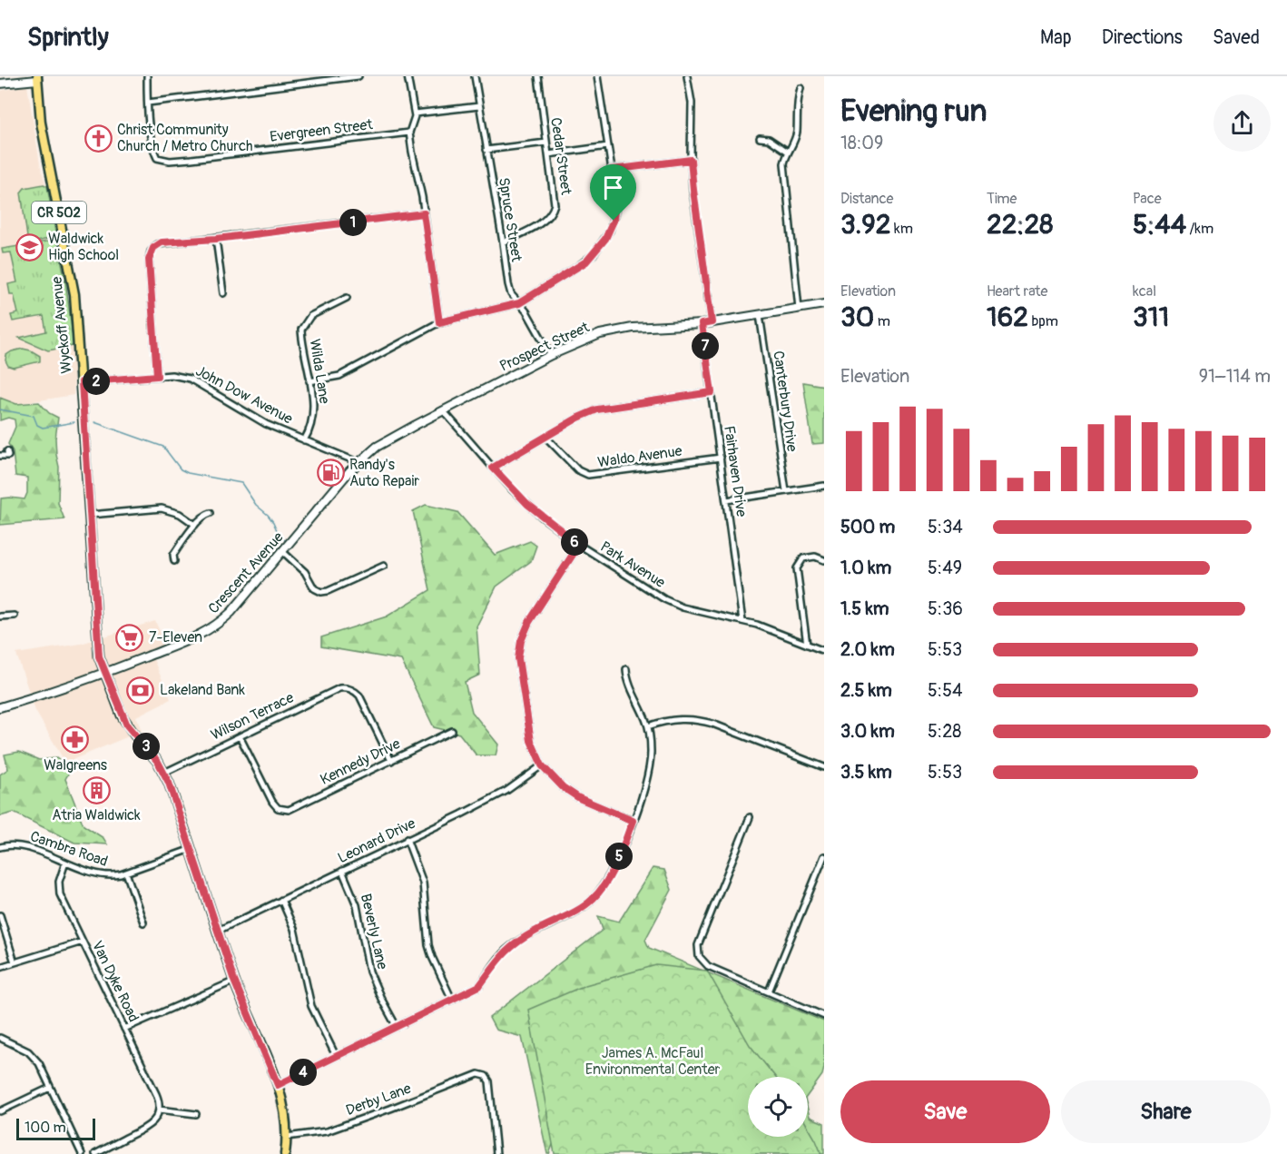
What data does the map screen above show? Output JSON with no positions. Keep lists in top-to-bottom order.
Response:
{
  "streets": {
    "main road": [
      "CR 502",
      "Wyckoff Avenue",
      "Prospect Street",
      "Crescent Avenue"
    ],
    "street": [
      "Evergreen Street",
      "Cedar Street",
      "Spruce Street",
      "Wilda Lane",
      "John Dow Avenue",
      "Canterbury Drive",
      "Waldo Avenue",
      "Fairhaven Drive",
      "Park Avenue",
      "Wilson Terrace",
      "Kennedy Drive",
      "Leonard Drive",
      "Cambra Road",
      "Beverly Lane",
      "Van Dyke Road",
      "Derby Lane"
    ]
  },
  "crossings": [
    ["Cedar Street", "Spruce Street"],
    ["Spruce Street", "Prospect Street"],
    ["Wyckoff Avenue", "John Dow Avenue"],
    ["Wyckoff Avenue", "Crescent Avenue"],
    ["Wyckoff Avenue", "Wilson Terrace"],
    ["Wyckoff Avenue", "Leonard Drive"],
    ["Wyckoff Avenue", "Cambra Road"],
    ["Wyckoff Avenue", "Derby Lane"],
    ["Prospect Street", "Canterbury Drive"],
    ["Prospect Street", "Fairhaven Drive"],
    ["Prospect Street", "Park Avenue"],
    ["Prospect Street", "Crescent Avenue"],
    ["Wilda Lane", "John Dow Avenue"],
    ["John Dow Avenue", "Crescent Avenue"],
    ["Waldo Avenue", "Fairhaven Drive"],
    ["Fairhaven Drive", "Park Avenue"],
    ["Park Avenue", "Crescent Avenue"],
    ["Wilson Terrace", "Kennedy Drive"],
    ["Leonard Drive", "Beverly Lane"],
    ["Cambra Road", "Van Dyke Road"]
  ],
  "parks": ["James A. McFaul Environmental Center"],
  "places": {
    "church": ["Christ Community Church / Metro Church"],
    "school or university": ["Waldwick High School"],
    "fuel station": ["Randy's Auto Repair"],
    "supermarket": ["7-Eleven"],
    "bank": ["Lakeland Bank"],
    "pharmacy": ["Walgreens"],
    "building": ["Atria Waldwick"]
  },
  "scale_bar": "100 m",
  "page": {
    "header": "Sprintly",
    "nav": ["Map", "Directions", "Saved"],
    "heading": ["Evening run", "18:09"],
    "stats": [
      ["Distance", "3.92 km"],
      ["Time", "22:28"],
      ["Pace", "5:44 /km"],
      ["Elevation", "30 m"],
      ["Heart rate", "162 bpm"],
      ["kcal", "311"]
    ],
    "pins": [
      "1",
      "7",
      "2",
      "6",
      "3",
      "5",
      "4"
    ],
    "chart": ["Elevation", "91–114 m"],
    "list": [
      {
        "name": "500 m",
        "note": "5:34"
      },
      {
        "name": "1.0 km",
        "note": "5:49"
      },
      {
        "name": "1.5 km",
        "note": "5:36"
      },
      {
        "name": "2.0 km",
        "note": "5:53"
      },
      {
        "name": "2.5 km",
        "note": "5:54"
      },
      {
        "name": "3.0 km",
        "note": "5:28"
      },
      {
        "name": "3.5 km",
        "note": "5:53"
      }
    ],
    "buttons": ["Save", "Share"],
    "scale": "100 m"
  }
}
